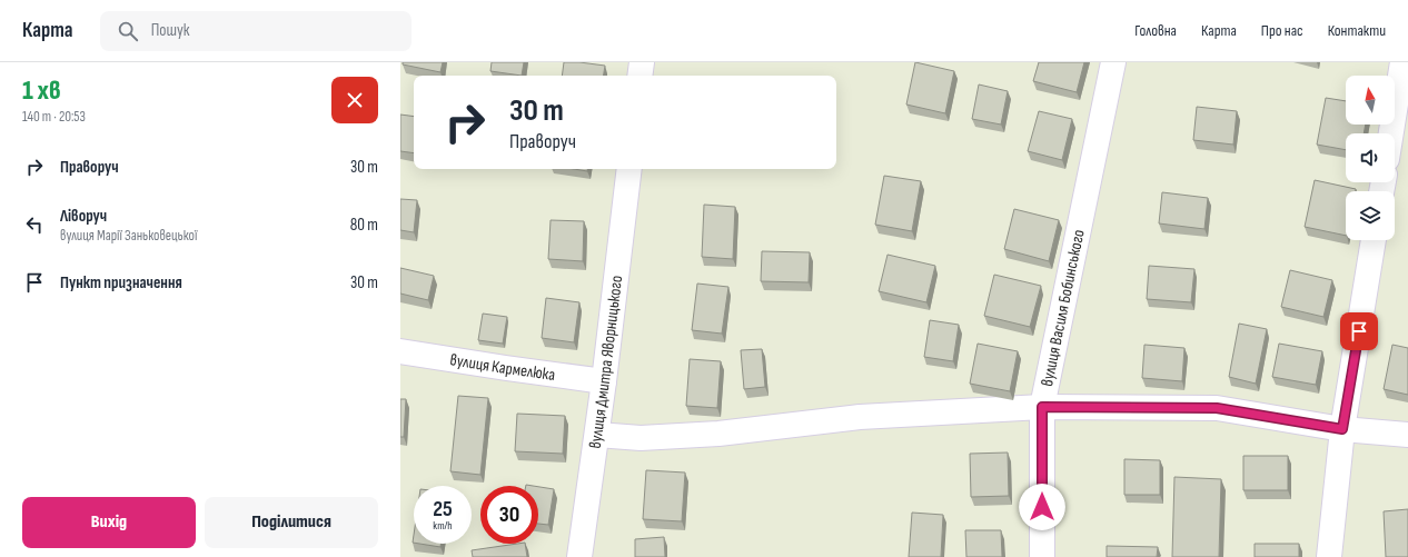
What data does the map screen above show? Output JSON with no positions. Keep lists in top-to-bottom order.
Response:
{
  "streets": {
    "street": ["вулиця Василя Бобинського", "вулиця Дмитра Яворницького", "вулиця Кармелюка"]
  },
  "crossings": [
    ["вулиця Дмитра Яворницького", "вулиця Кармелюка"]
  ],
  "north": "top",
  "page": {
    "header": "Карта",
    "search": "Пошук",
    "nav": [
      "Головна",
      "Карта",
      "Про нас",
      "Контакти"
    ],
    "heading": ["1 хв", "140 m · 20:53"],
    "turn": ["30 m", "Праворуч"],
    "list": [
      {
        "name": "Праворуч",
        "value": "30 m"
      },
      {
        "name": "Ліворуч",
        "note": "вулиця Марії Заньковецької",
        "value": "80 m"
      },
      {
        "name": "Пункт призначення",
        "value": "30 m"
      }
    ],
    "speed": "25 km/h",
    "limit": "30",
    "buttons": ["Вихід", "Поділитися"]
  }
}
